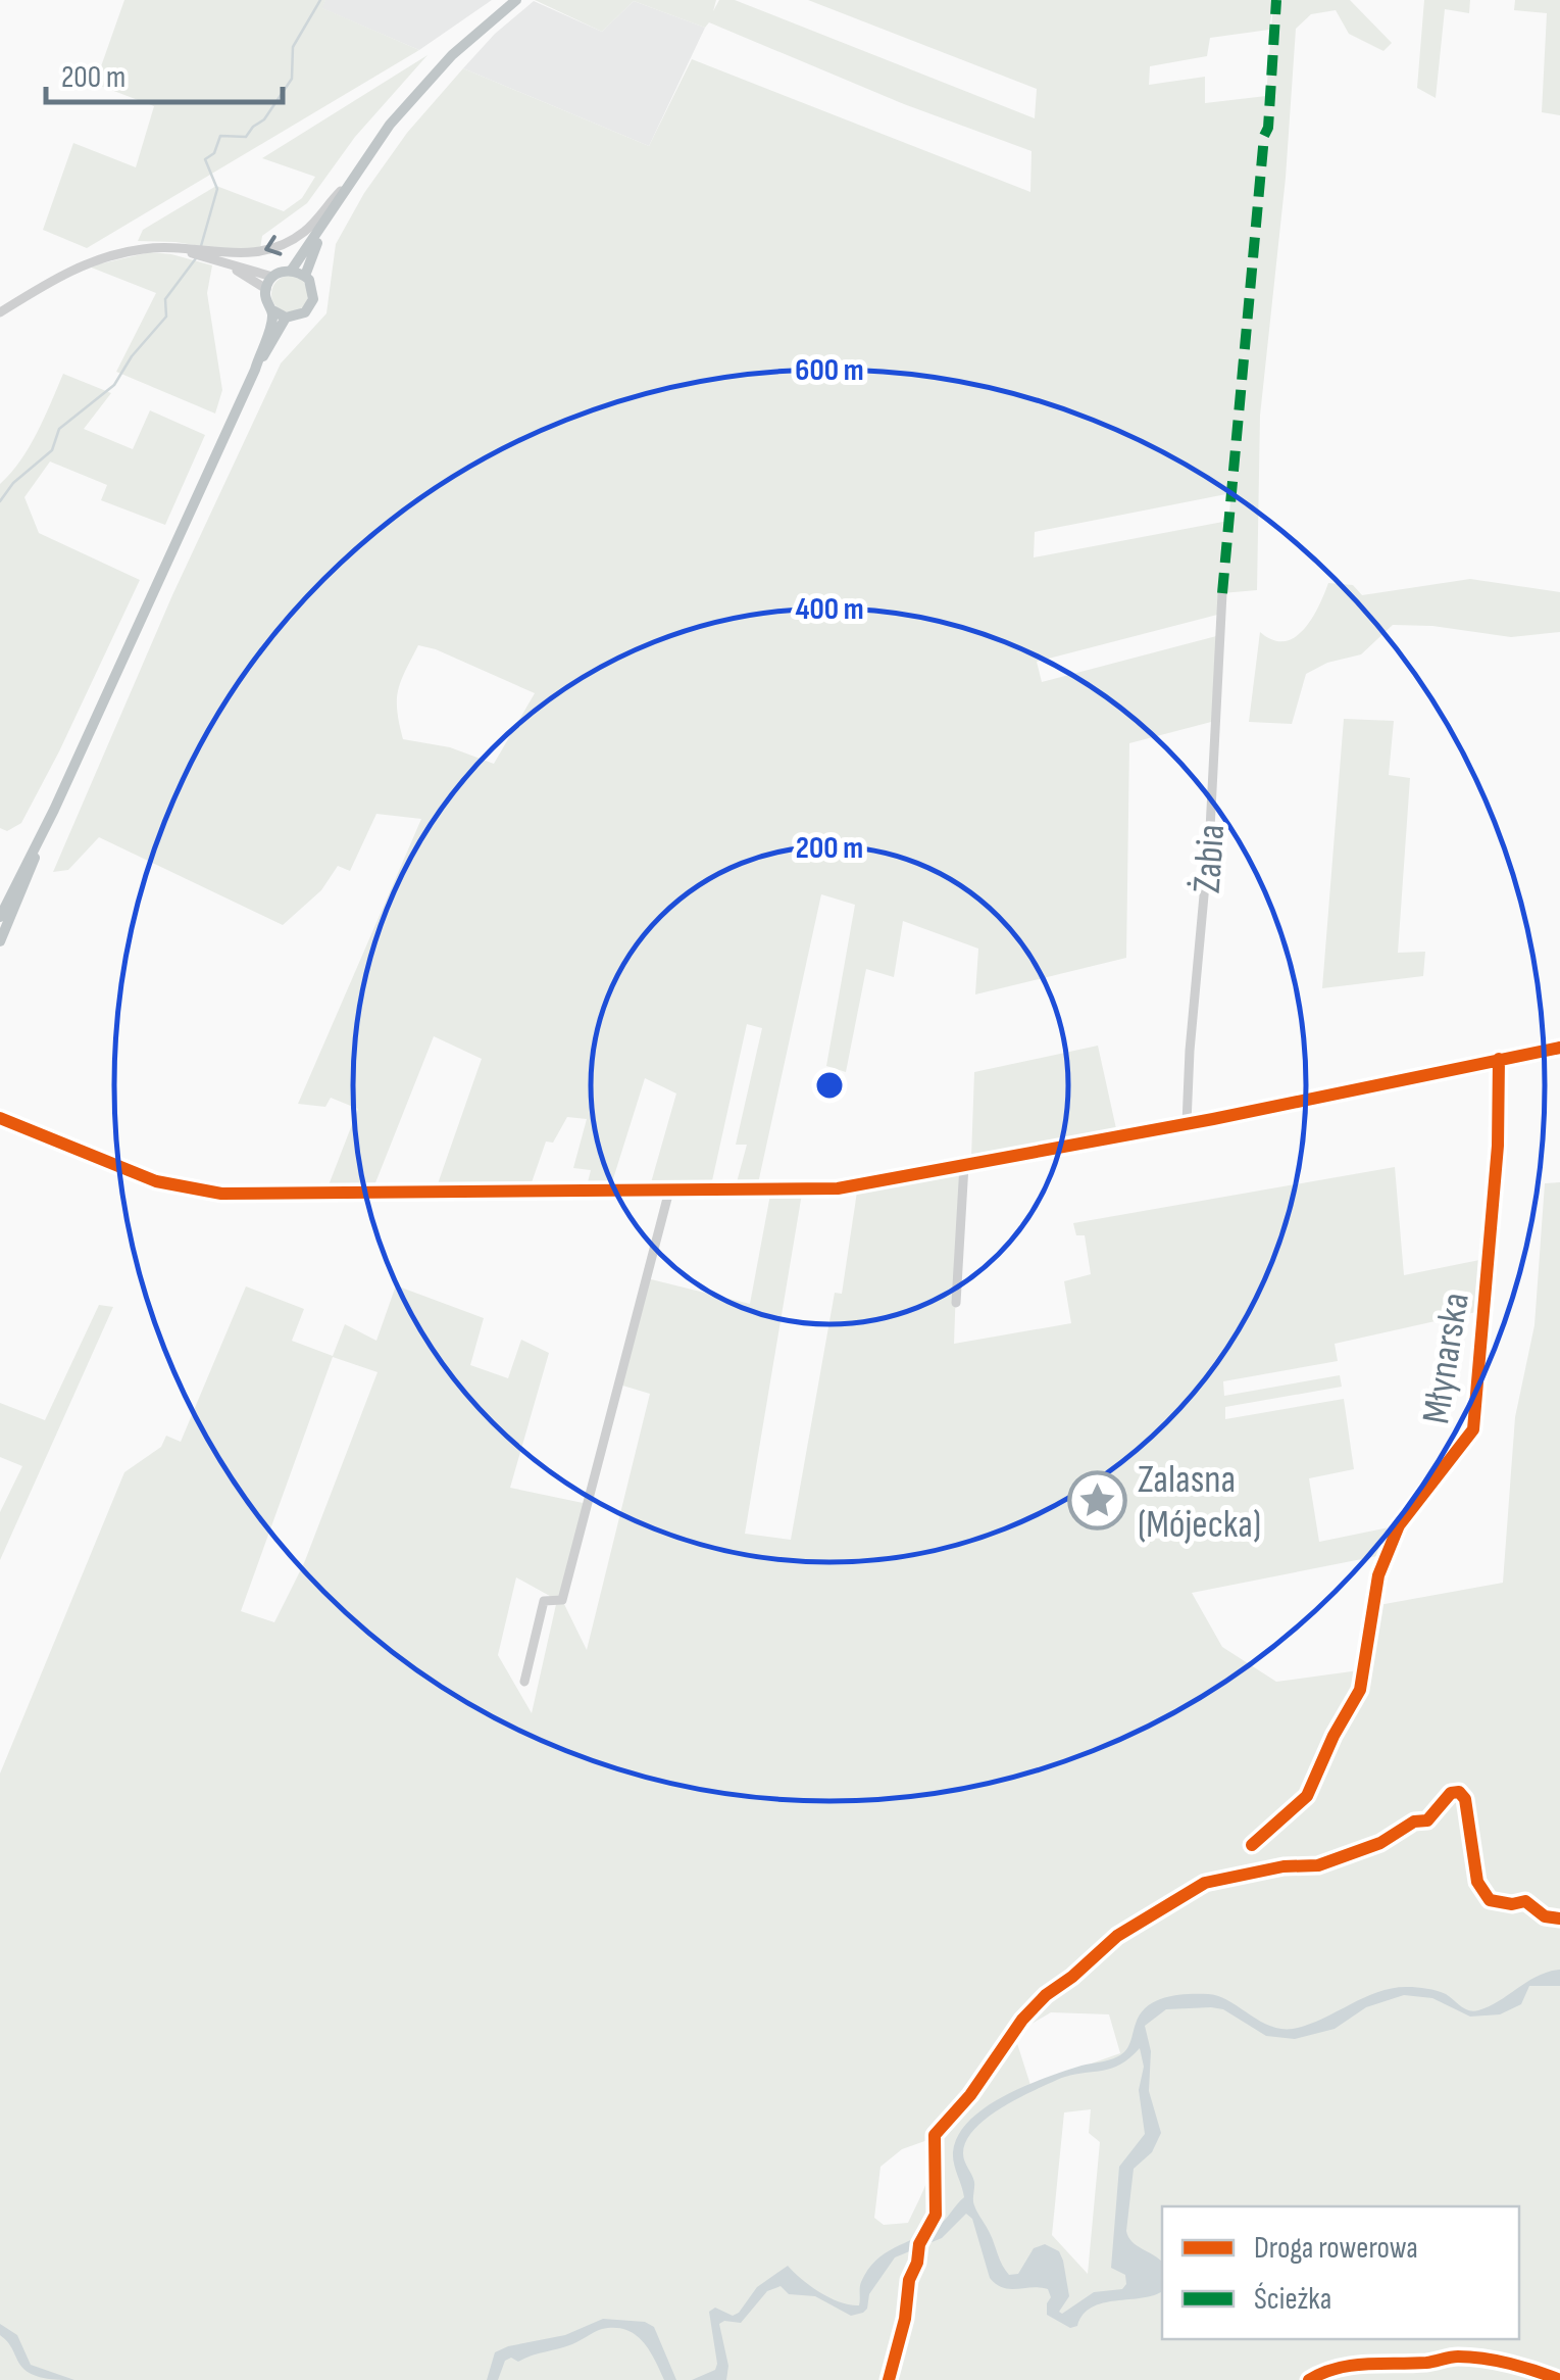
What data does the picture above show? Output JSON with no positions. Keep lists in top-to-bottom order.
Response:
{
  "streets": {
    "street": ["Żabia", "Młynarska"]
  },
  "places": {
    "place": ["Zalasna (Mójecka)"]
  },
  "legend": ["Droga rowerowa", "Ścieżka"],
  "scale_bar": "200 m",
  "rings": ["600 m", "400 m", "200 m"]
}
